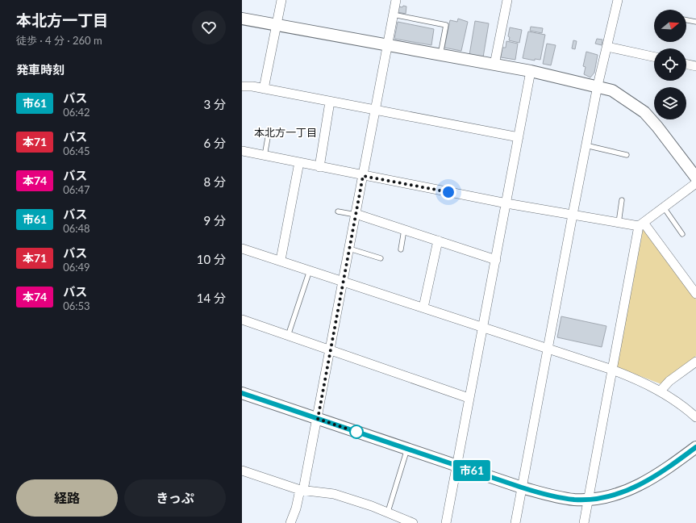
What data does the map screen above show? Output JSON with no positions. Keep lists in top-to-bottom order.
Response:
{
  "districts": ["本北方一丁目"],
  "lines": ["bus line 市61"],
  "north": "right",
  "page": {
    "heading": [
      ["本北方一丁目", "徒歩 · 4 分 · 260 m"],
      "発車時刻"
    ],
    "on_map": "市61",
    "list": [
      {
        "mark": "市61",
        "name": "バス",
        "note": "06:42",
        "value": "3 分"
      },
      {
        "mark": "本71",
        "name": "バス",
        "note": "06:45",
        "value": "6 分"
      },
      {
        "mark": "本74",
        "name": "バス",
        "note": "06:47",
        "value": "8 分"
      },
      {
        "mark": "市61",
        "name": "バス",
        "note": "06:48",
        "value": "9 分"
      },
      {
        "mark": "本71",
        "name": "バス",
        "note": "06:49",
        "value": "10 分"
      },
      {
        "mark": "本74",
        "name": "バス",
        "note": "06:53",
        "value": "14 分"
      }
    ],
    "buttons": ["経路", "きっぷ"]
  }
}
